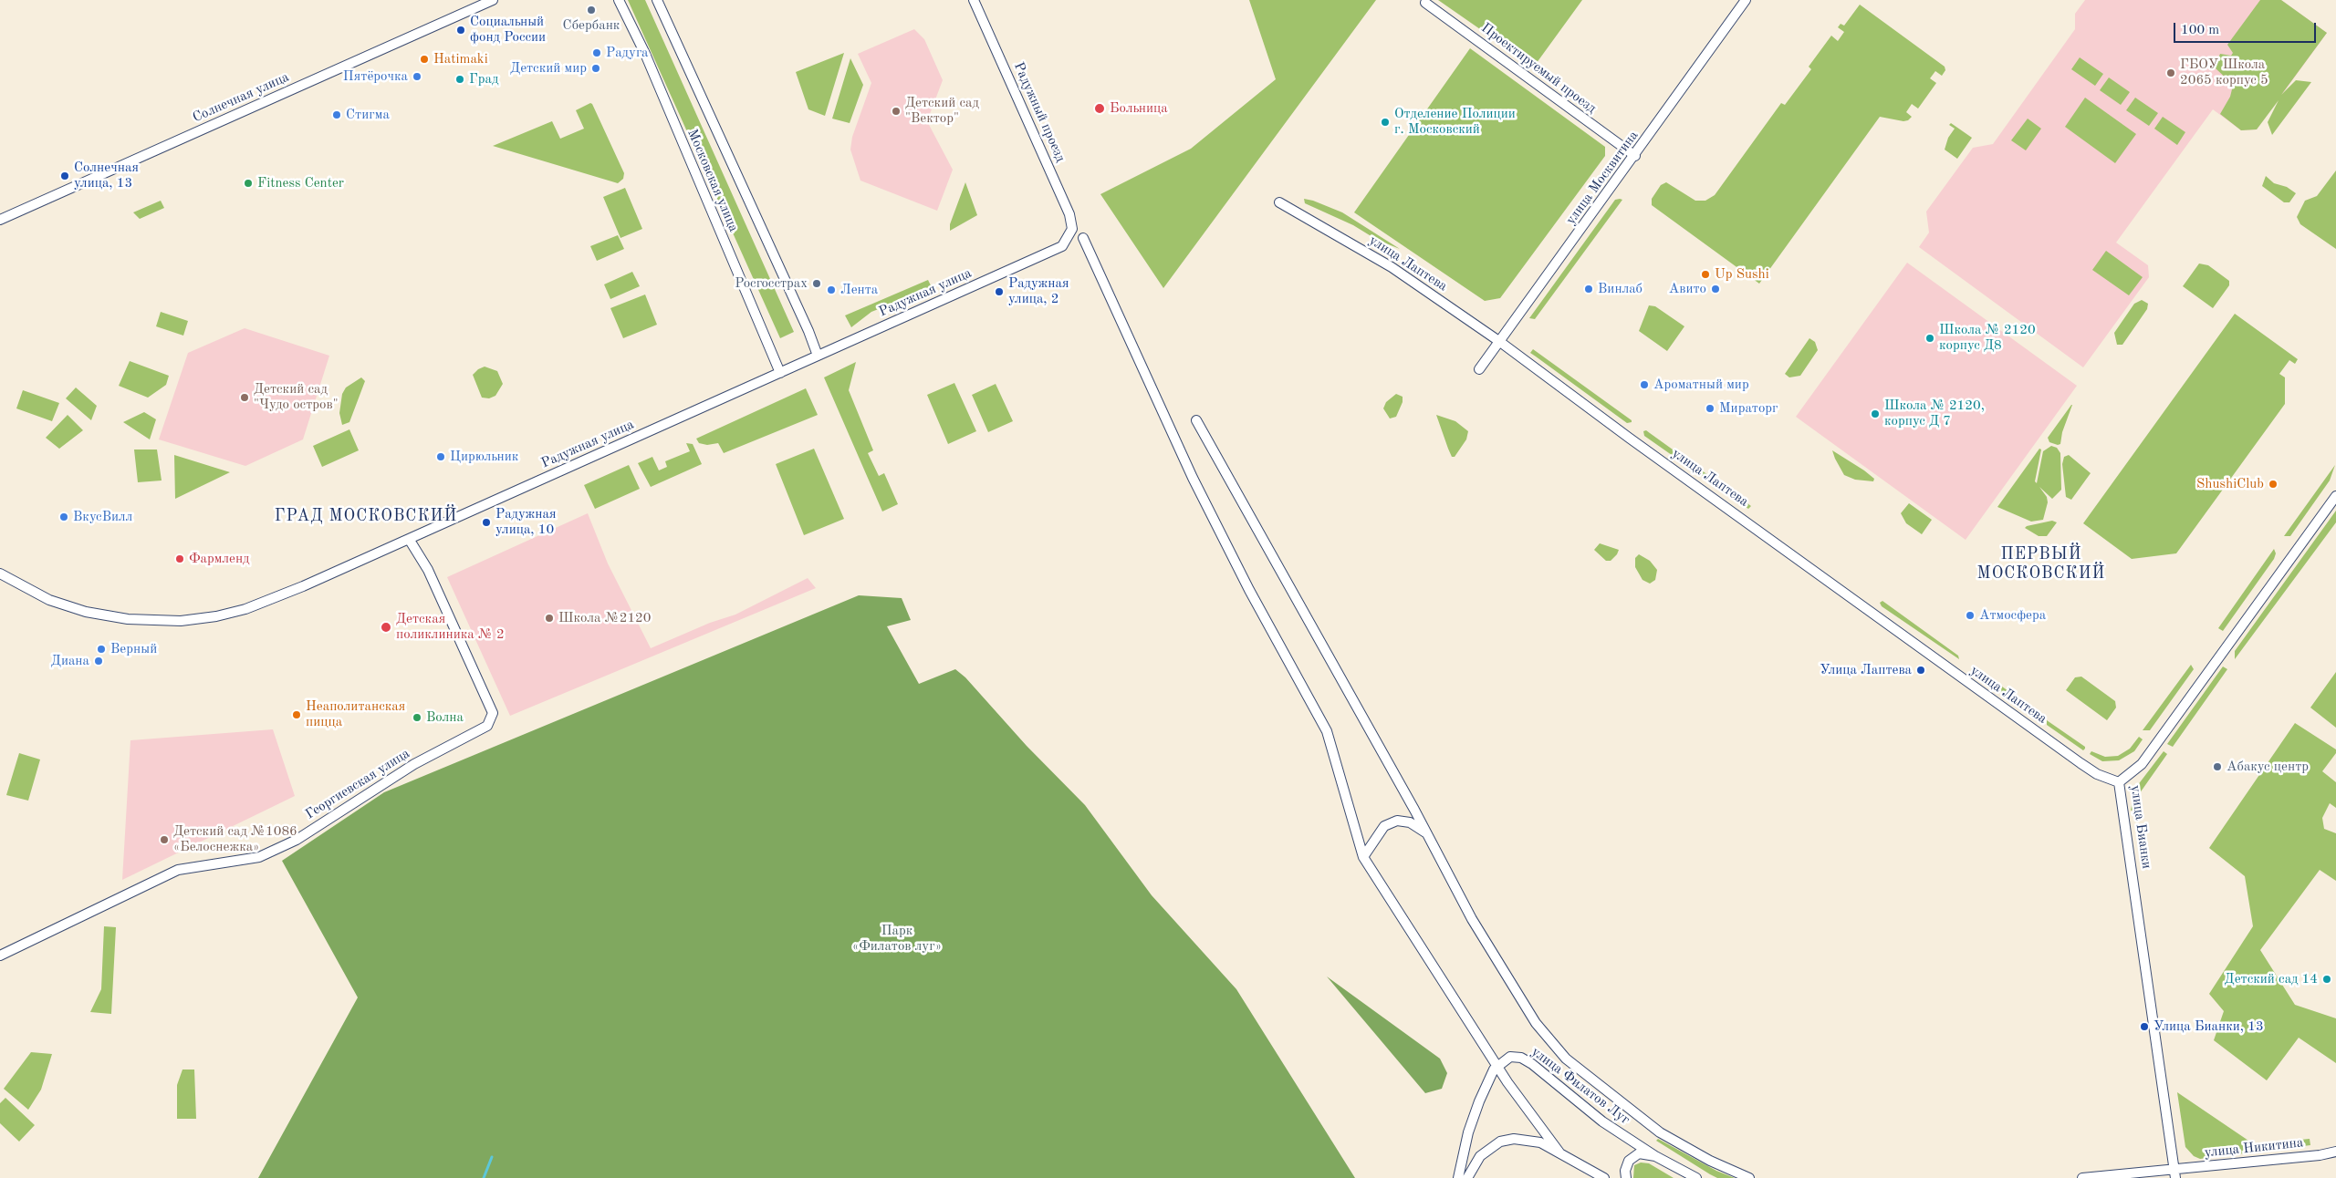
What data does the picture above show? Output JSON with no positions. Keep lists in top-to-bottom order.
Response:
{
  "streets": {
    "street": [
      "Проектируемый проезд",
      "Солнечная улица",
      "Радужный проезд",
      "улица Москвитина",
      "Московская улица",
      "улица Лаптева",
      "Радужная улица",
      "Георгиевская улица",
      "улица Бианки",
      "улица Филатов Луг",
      "улица Никитина"
    ]
  },
  "crossings": [
    ["Проектируемый проезд", "улица Москвитина"],
    ["Радужный проезд", "Радужная улица"],
    ["улица Москвитина", "улица Лаптева"],
    ["Московская улица", "Радужная улица"],
    ["улица Лаптева", "улица Бианки"],
    ["Радужная улица", "Георгиевская улица"],
    ["улица Бианки", "улица Никитина"]
  ],
  "districts": ["ГРАД МОСКОВСКИЙ", "ПЕРВЫЙ МОСКОВСКИЙ"],
  "parks": ["Парк «Филатов луг»"],
  "places": [
    "Сбербанк",
    "Социальный фонд России",
    "Радуга",
    "Hatimaki",
    "Детский мир",
    "ГБОУ Школа 2065 корпус 5",
    "Пятёрочка",
    "Град",
    "Больница",
    "Детский сад \"Вектор\"",
    "Стигма",
    "Отделение Полиции г. Московский",
    "Солнечная улица, 13",
    "Fitness Center",
    "Up Sushi",
    "Росгосстрах",
    "Винлаб",
    "Авито",
    "Лента",
    "Радужная улица, 2",
    "Школа № 2120 корпус Д8",
    "Ароматный мир",
    "Детский сад \"Чудо остров\"",
    "Мираторг",
    "Школа № 2120, корпус Д 7",
    "Цирюльник",
    "ShushiClub",
    "ВкусВилл",
    "Радужная улица, 10",
    "Фармленд",
    "Атмосфера",
    "Школа №2120",
    "Детская поликлиника № 2",
    "Верный",
    "Диана",
    "Улица Лаптева",
    "Неаполитанская пицца",
    "Волна",
    "Абакус центр",
    "Детский сад №1086 «Белоснежка»",
    "Детский сад 14",
    "Улица Бианки, 13"
  ],
  "scale_bar": "100 m"
}
